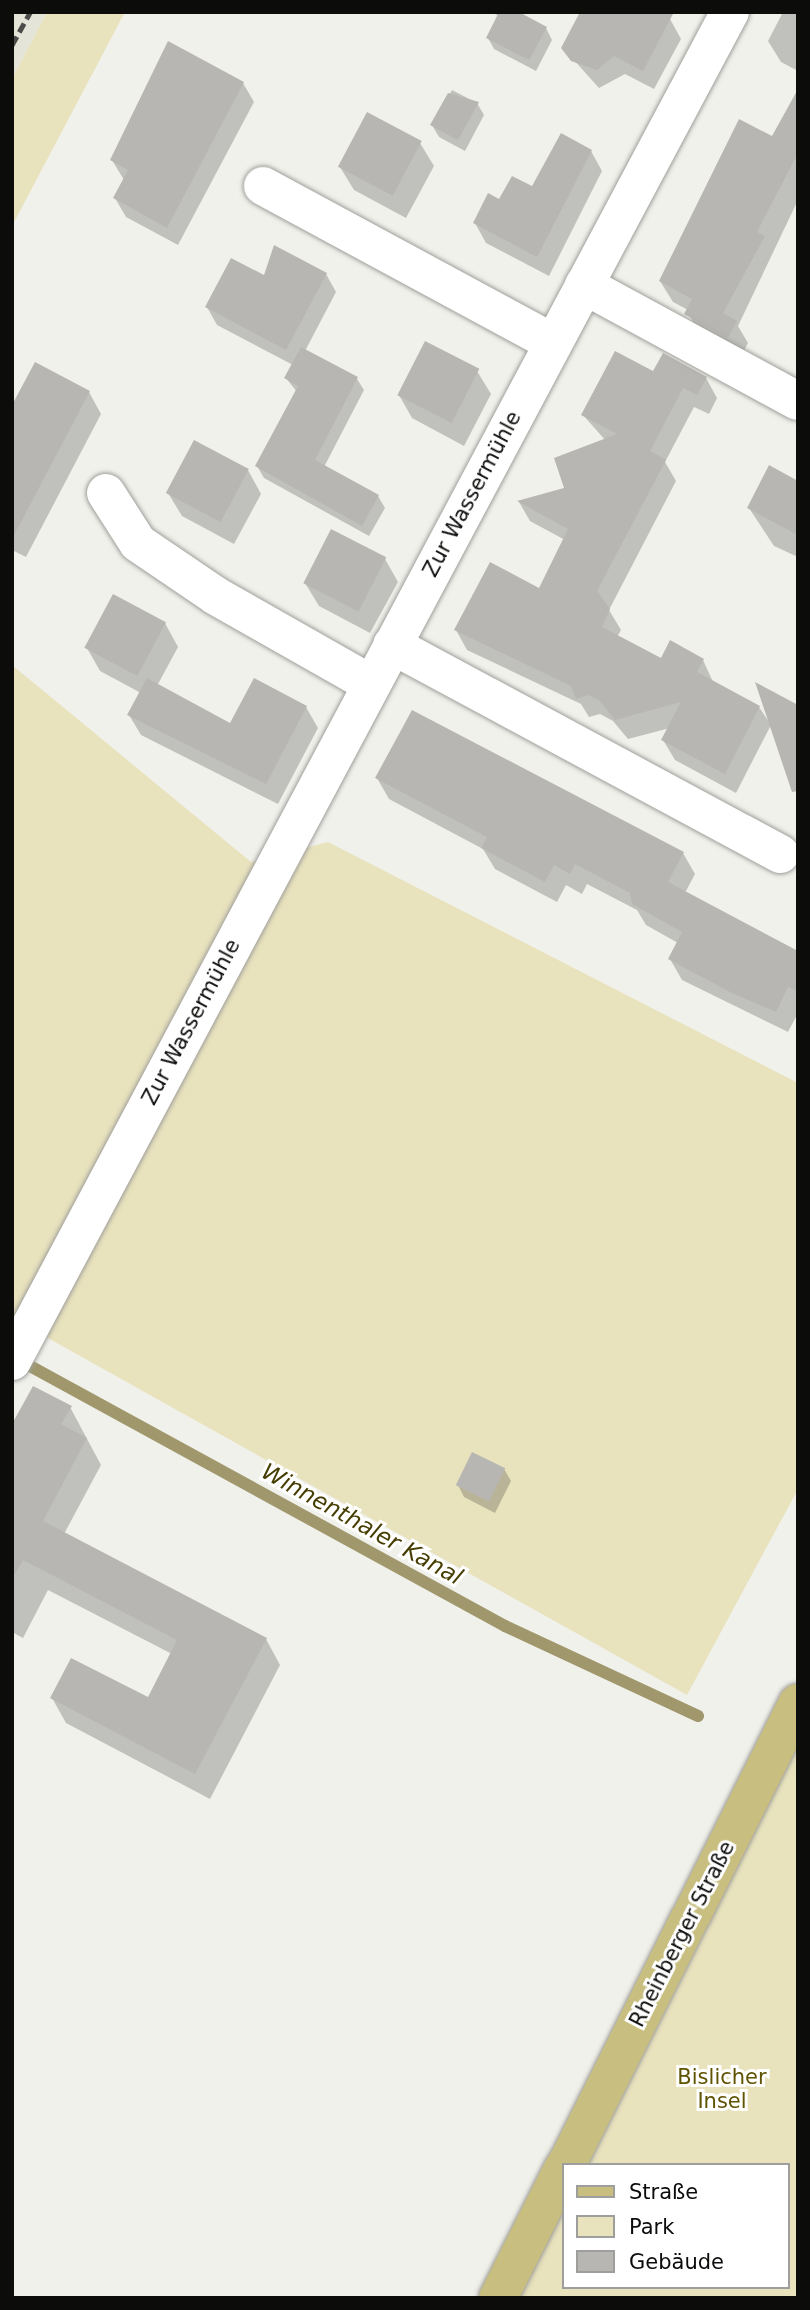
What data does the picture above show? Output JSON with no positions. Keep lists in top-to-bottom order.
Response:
{
  "streets": {
    "main road": ["Rheinberger Straße"],
    "street": ["Zur Wassermühle"]
  },
  "water": ["Winnenthaler Kanal"],
  "parks": ["Bislicher Insel"],
  "legend": ["Straße", "Park", "Gebäude"]
}
